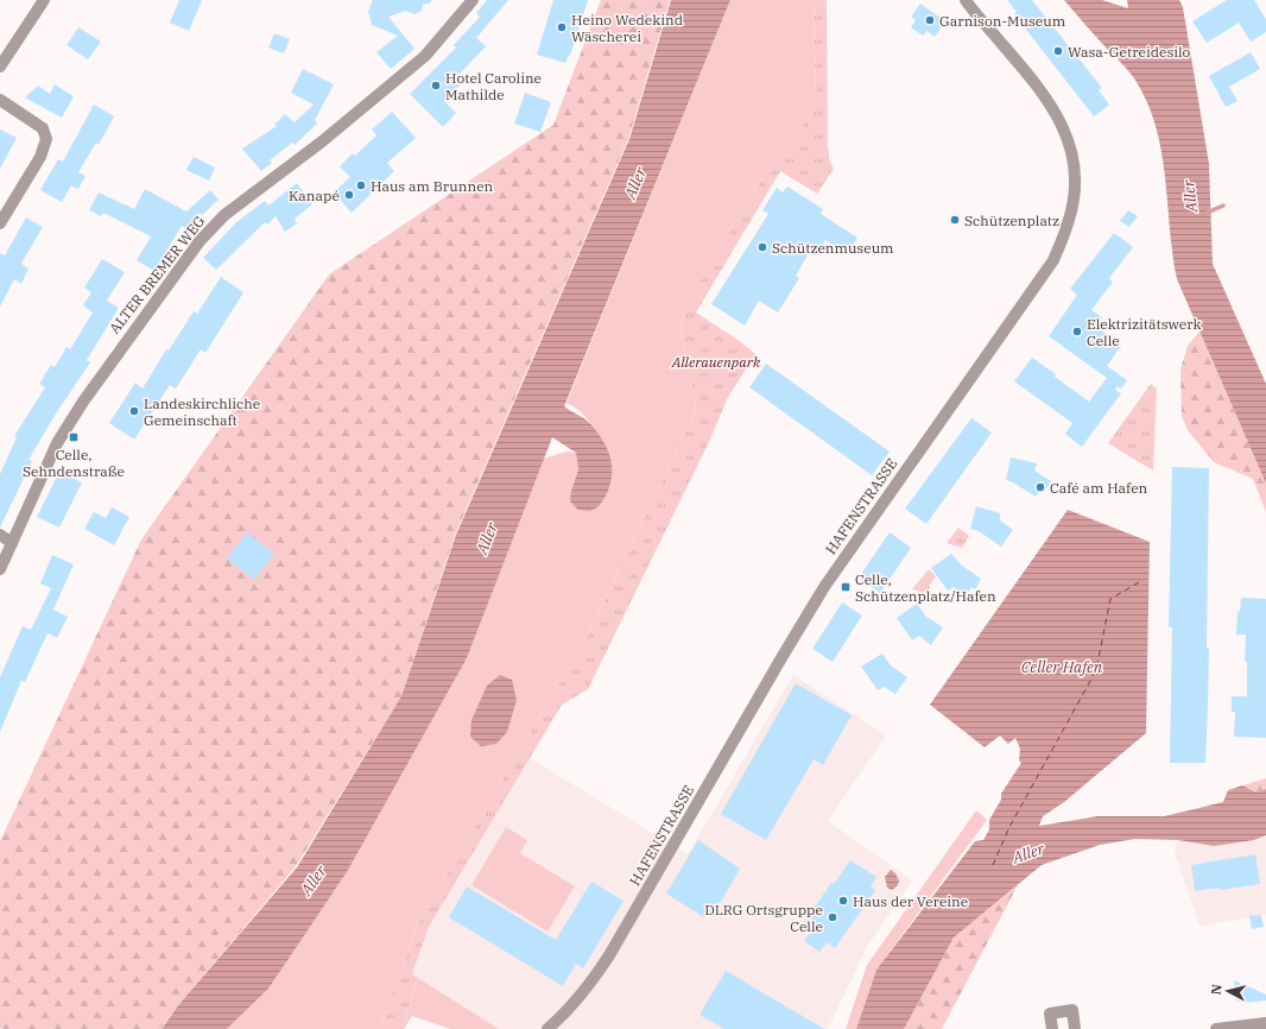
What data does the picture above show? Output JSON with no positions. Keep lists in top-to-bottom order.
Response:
{
  "streets": {
    "street": ["ALTER BREMER WEG", "HAFENSTRASSE"]
  },
  "water": ["Aller", "Celler Hafen"],
  "parks": ["Allerauenpark"],
  "places": {
    "other": [
      "Garnison-Museum",
      "Heino Wedekind Wäscherei",
      "Wasa-Getreidesilo",
      "Hotel Caroline Mathilde",
      "Haus am Brunnen",
      "Kanapé",
      "Schützenplatz",
      "Schützenmuseum",
      "Elektrizitätswerk Celle",
      "Landeskirchliche Gemeinschaft",
      "Café am Hafen",
      "Haus der Vereine",
      "DLRG Ortsgruppe Celle"
    ],
    "transit": ["Celle, Sehndenstraße", "Celle, Schützenplatz/Hafen"]
  },
  "north": "left"
}
